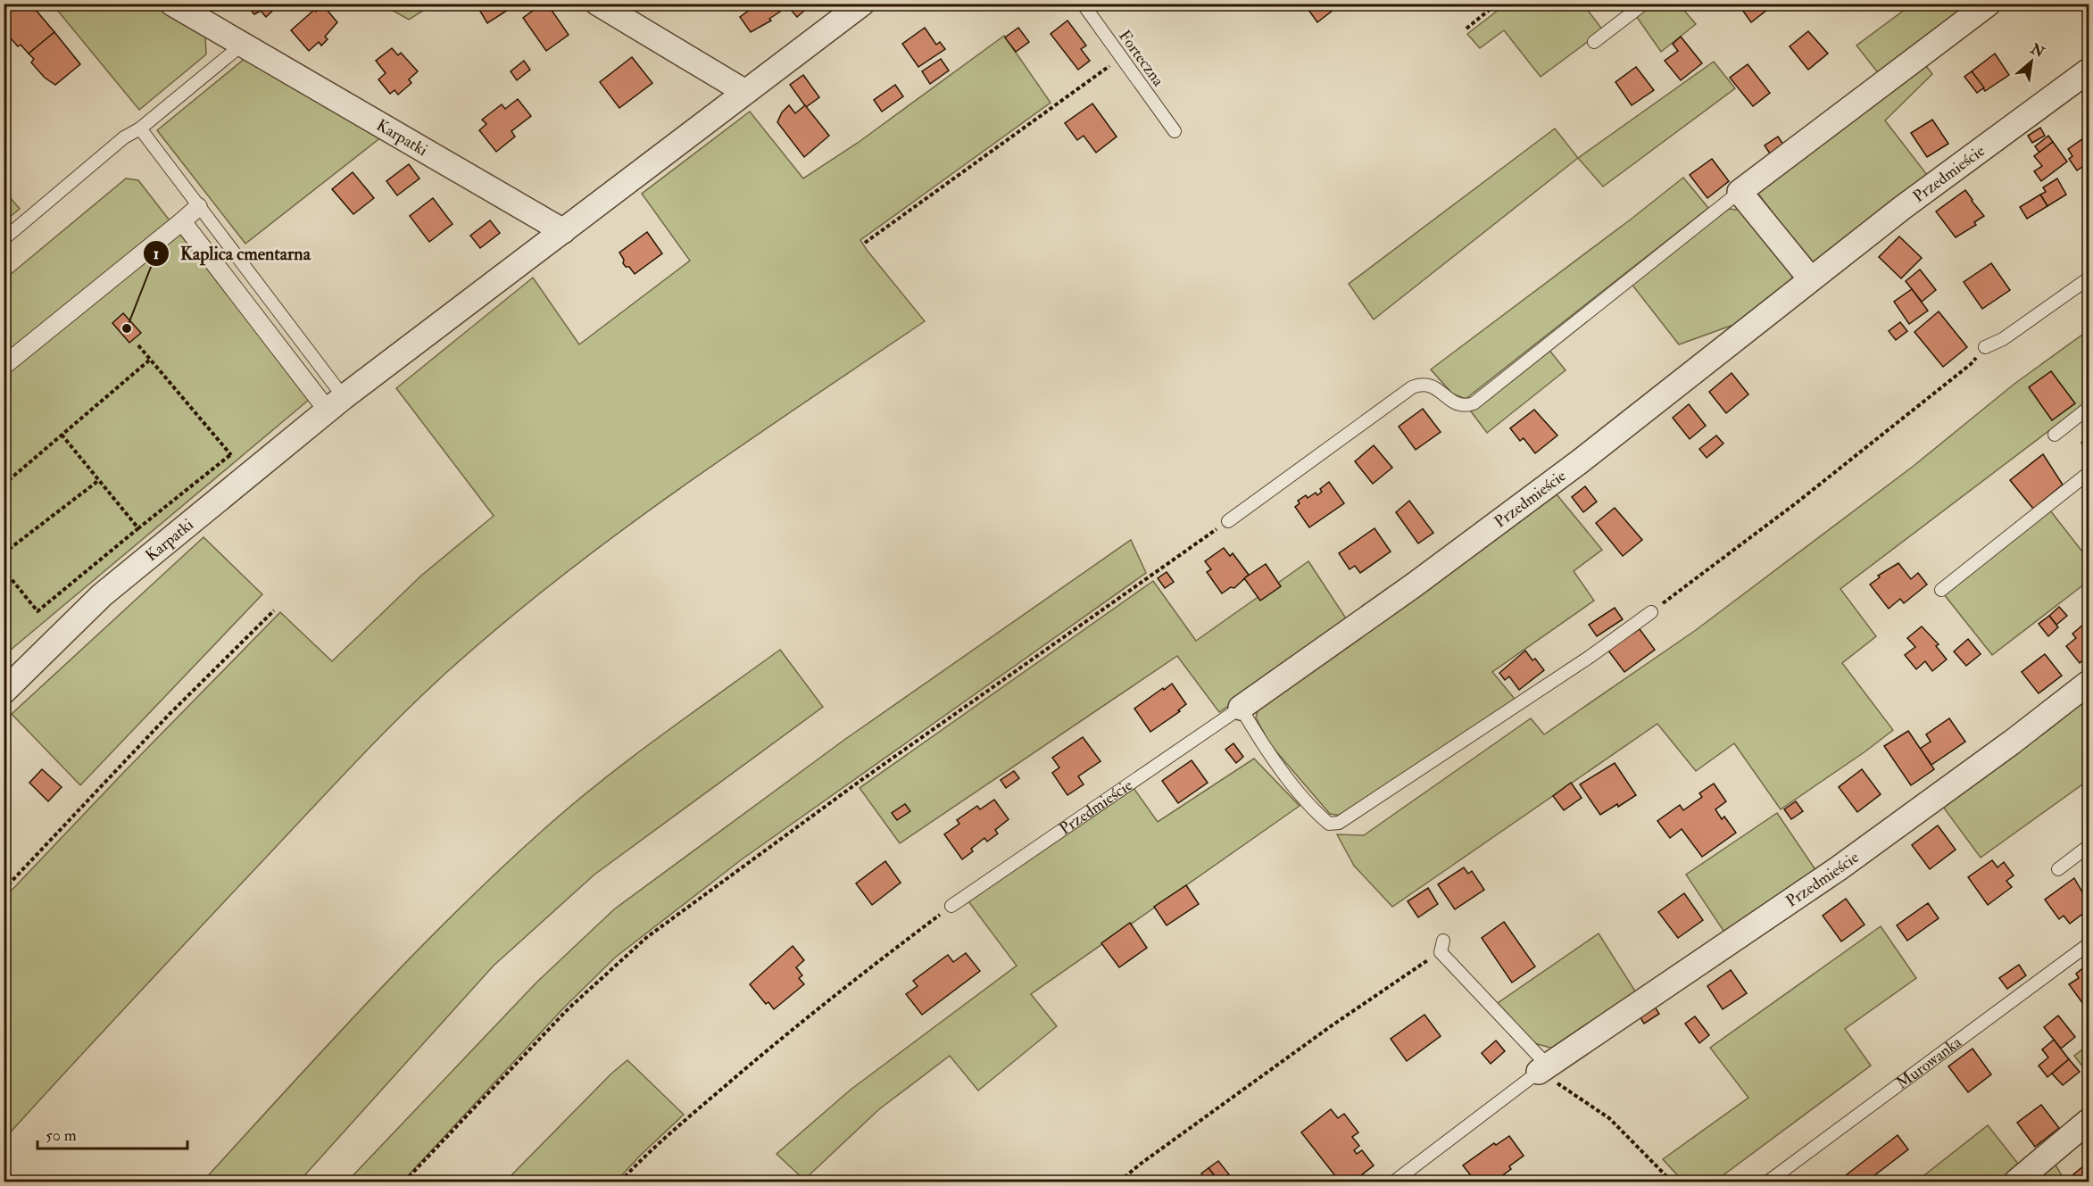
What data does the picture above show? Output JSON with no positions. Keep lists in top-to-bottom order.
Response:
{
  "streets": {
    "street": ["Karpatki", "Przedmieście"],
    "lane": ["Forteczna", "Murowanka"]
  },
  "places": ["Kaplica cmentarna"],
  "scale_bar": "50 m",
  "north": "top right"
}
